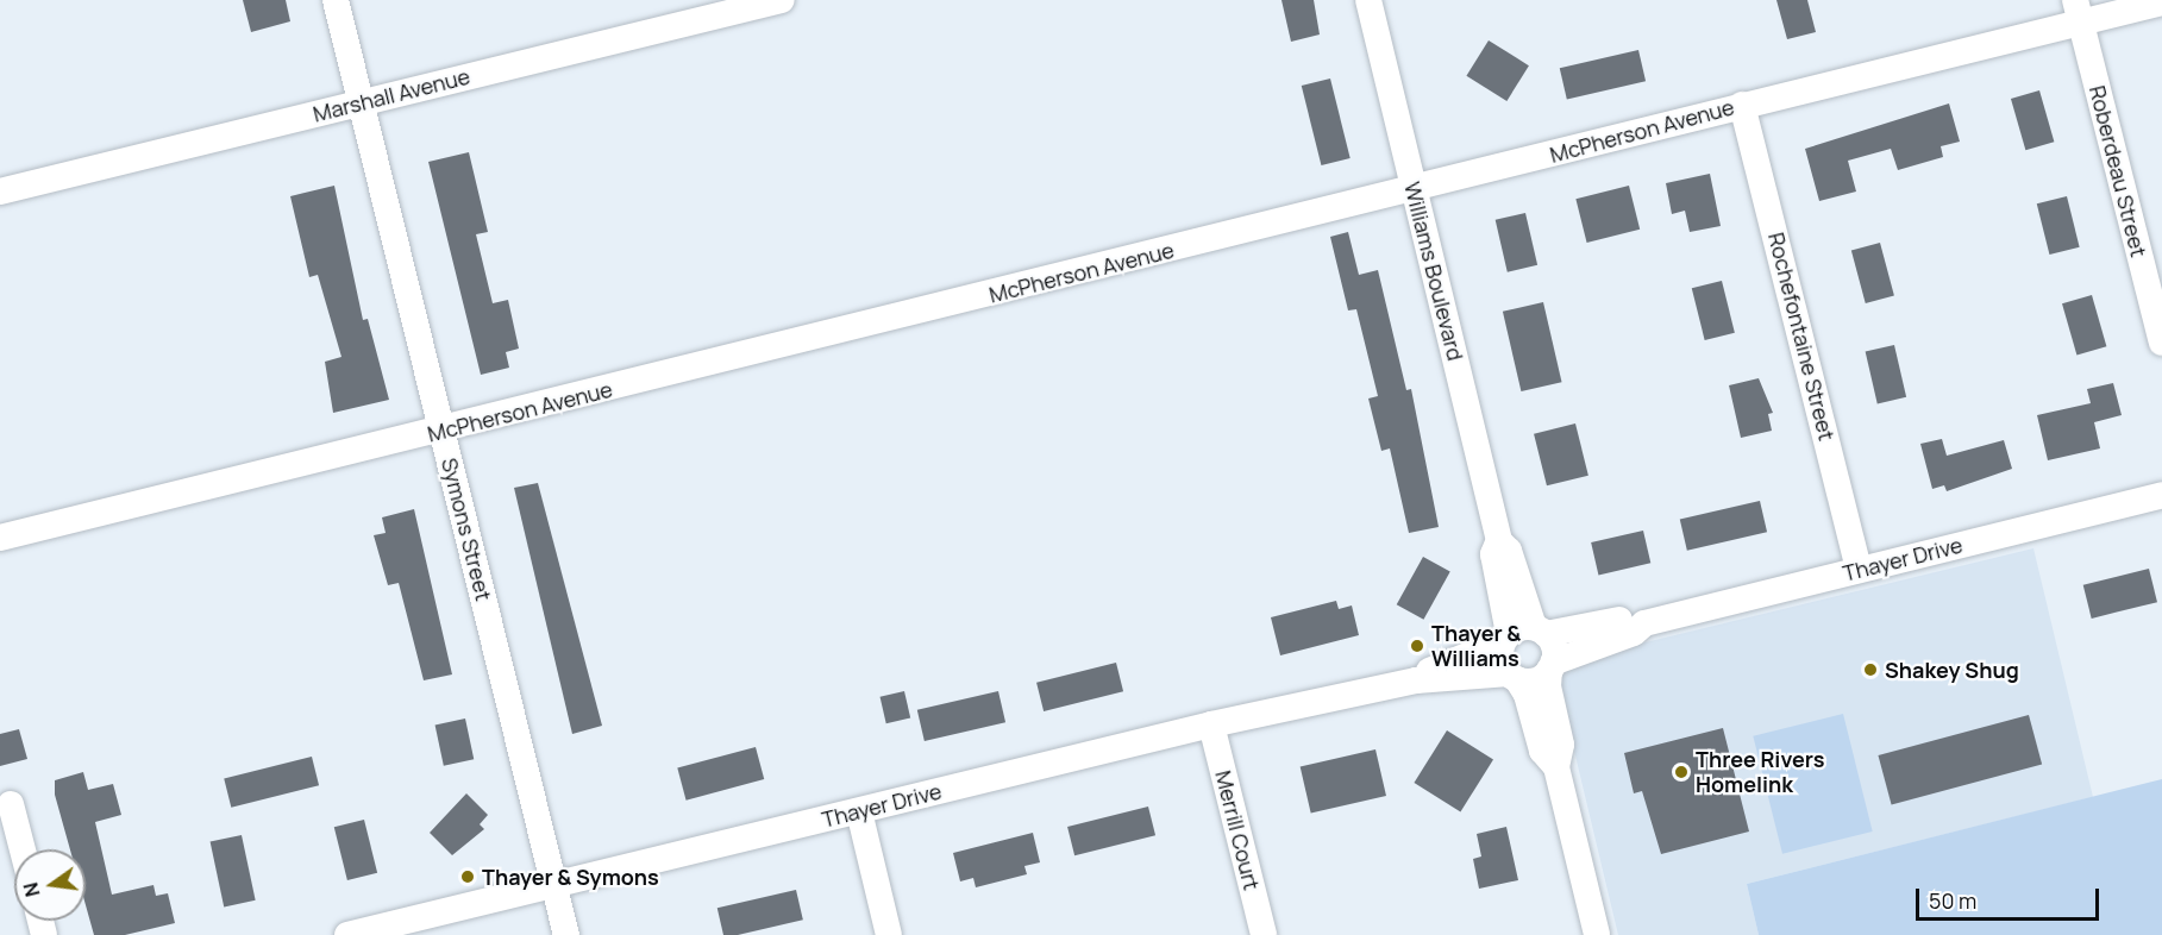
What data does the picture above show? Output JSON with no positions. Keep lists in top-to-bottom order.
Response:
{
  "streets": {
    "street": [
      "Marshall Avenue",
      "McPherson Avenue",
      "Roberdeau Street",
      "Williams Boulevard",
      "Rochefontaine Street",
      "Symons Street",
      "Thayer Drive",
      "Merrill Court"
    ]
  },
  "crossings": [
    ["Marshall Avenue", "Symons Street"],
    ["McPherson Avenue", "Roberdeau Street"],
    ["McPherson Avenue", "Williams Boulevard"],
    ["McPherson Avenue", "Rochefontaine Street"],
    ["McPherson Avenue", "Symons Street"],
    ["Williams Boulevard", "Thayer Drive"],
    ["Rochefontaine Street", "Thayer Drive"],
    ["Symons Street", "Thayer Drive"],
    ["Thayer Drive", "Merrill Court"]
  ],
  "places": [
    "Thayer & Williams",
    "Shakey Shug",
    "Three Rivers Homelink",
    "Thayer & Symons"
  ],
  "scale_bar": "50 m",
  "north": "left"
}
